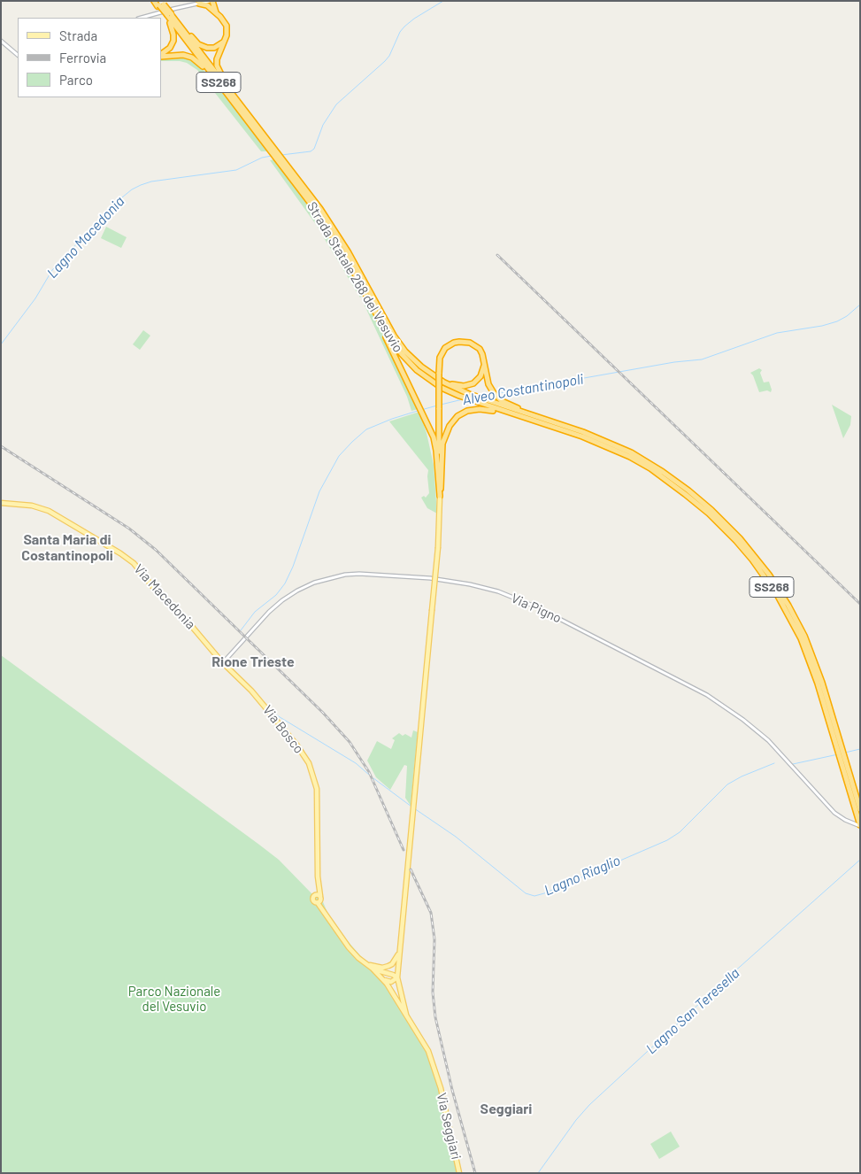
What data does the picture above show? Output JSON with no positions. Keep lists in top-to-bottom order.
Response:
{
  "streets": {
    "highway": ["SS268", "Strada Statale 268 del Vesuvio"],
    "main road": ["Via Macedonia", "Via Bosco", "Via Seggiari"],
    "street": ["Via Pigno"]
  },
  "crossings": [
    ["SS268", "Strada Statale 268 del Vesuvio"],
    ["Strada Statale 268 del Vesuvio", "Via Pigno"],
    ["Via Macedonia", "Via Pigno"],
    ["Via Macedonia", "Via Bosco"],
    ["Via Pigno", "Via Bosco"],
    ["Via Bosco", "Via Seggiari"]
  ],
  "districts": ["Santa Maria di Costantinopoli", "Rione Trieste", "Seggiari"],
  "water": [
    "Lagno Macedonia",
    "Alveo Costantinopoli",
    "Lagno Riaglio",
    "Lagno San Teresella"
  ],
  "parks": ["Parco Nazionale del Vesuvio"],
  "legend": ["Strada", "Ferrovia", "Parco"]
}
